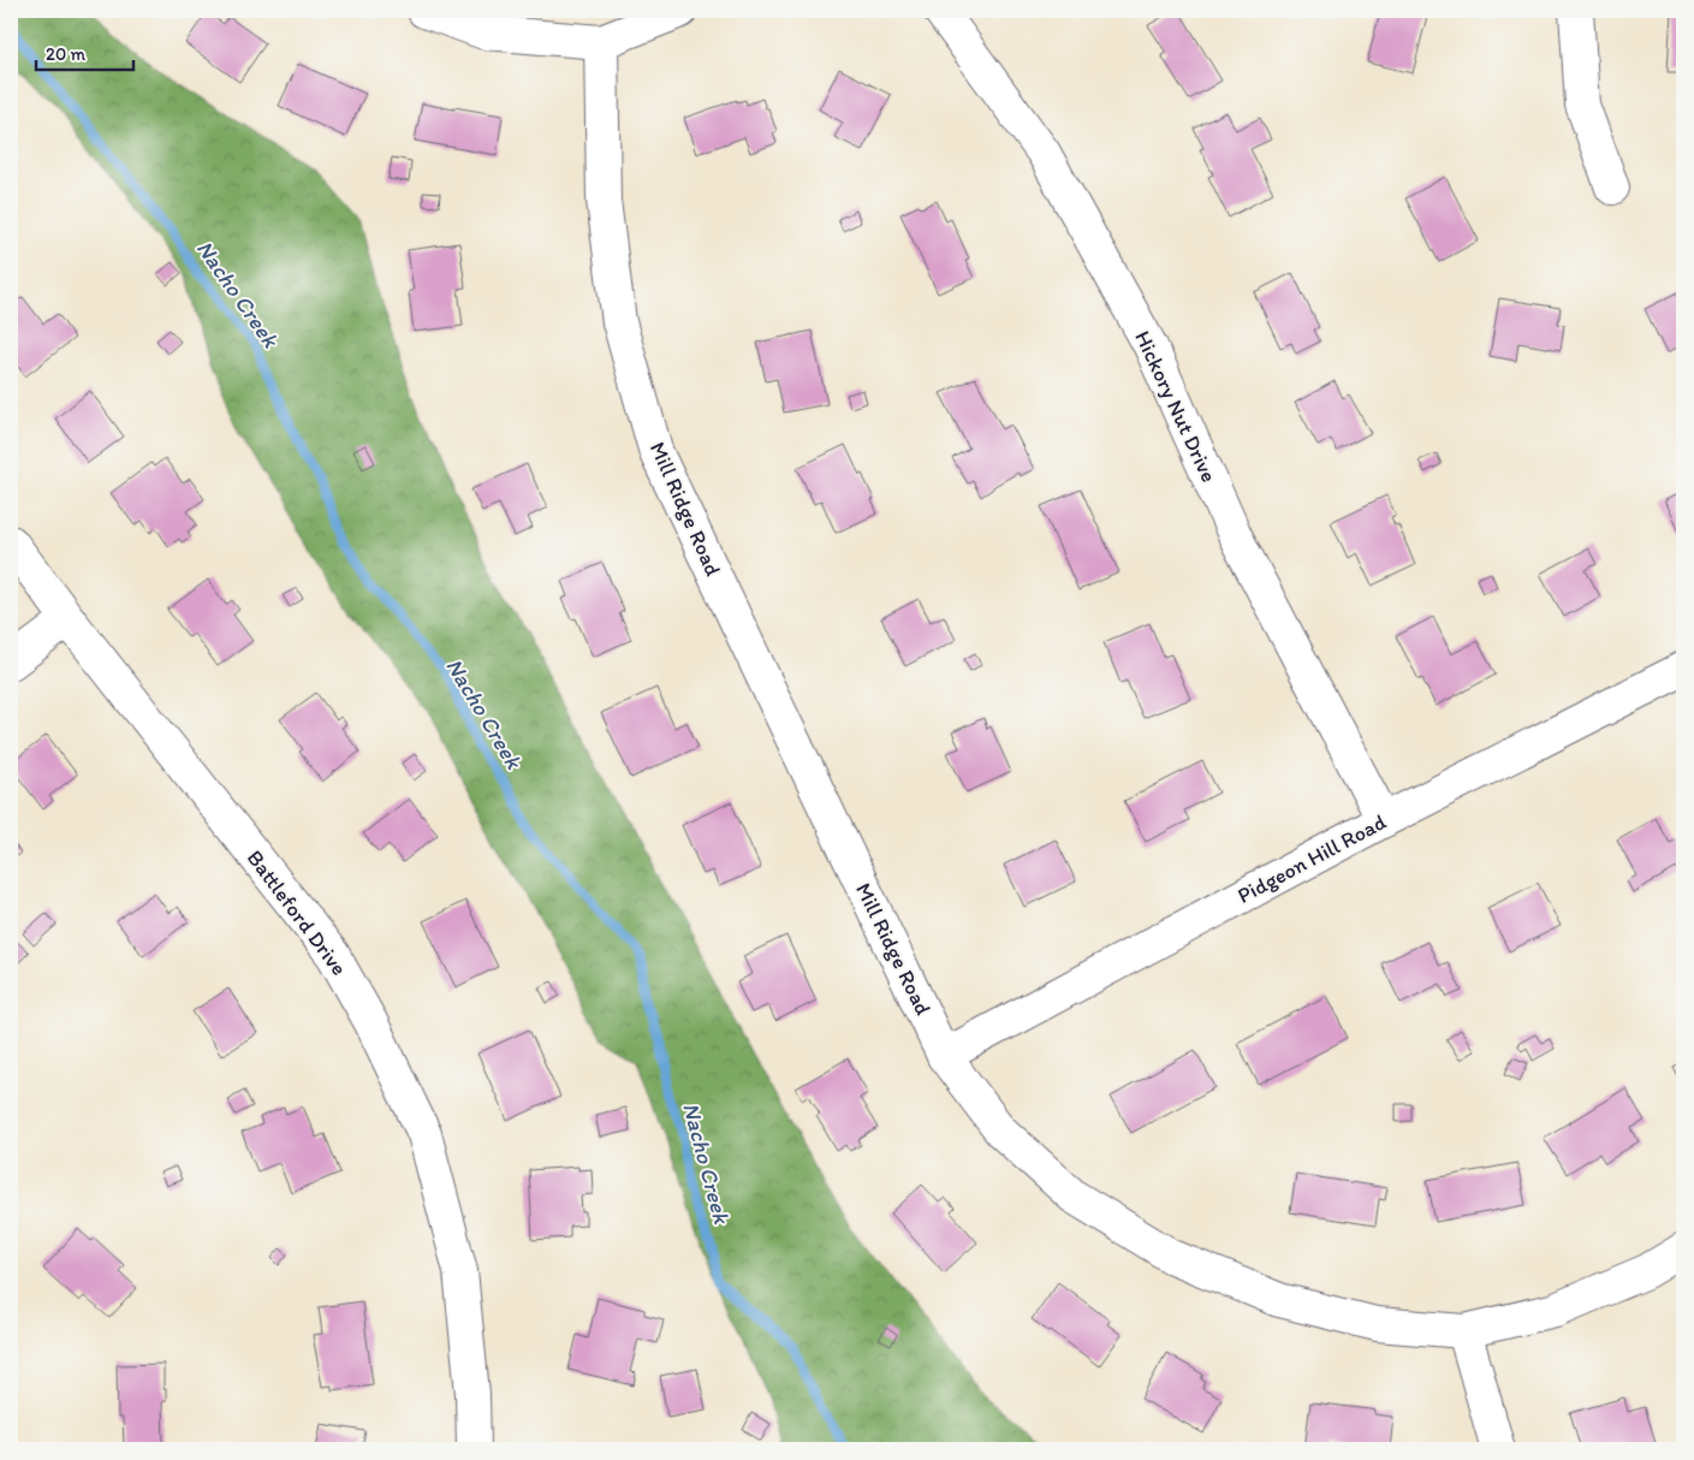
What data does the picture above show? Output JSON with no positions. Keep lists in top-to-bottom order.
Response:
{
  "streets": {
    "street": [
      "Hickory Nut Drive",
      "Mill Ridge Road",
      "Pidgeon Hill Road",
      "Battleford Drive"
    ]
  },
  "crossings": [
    ["Hickory Nut Drive", "Pidgeon Hill Road"],
    ["Mill Ridge Road", "Pidgeon Hill Road"]
  ],
  "water": ["Nacho Creek"],
  "scale_bar": "20 m"
}
